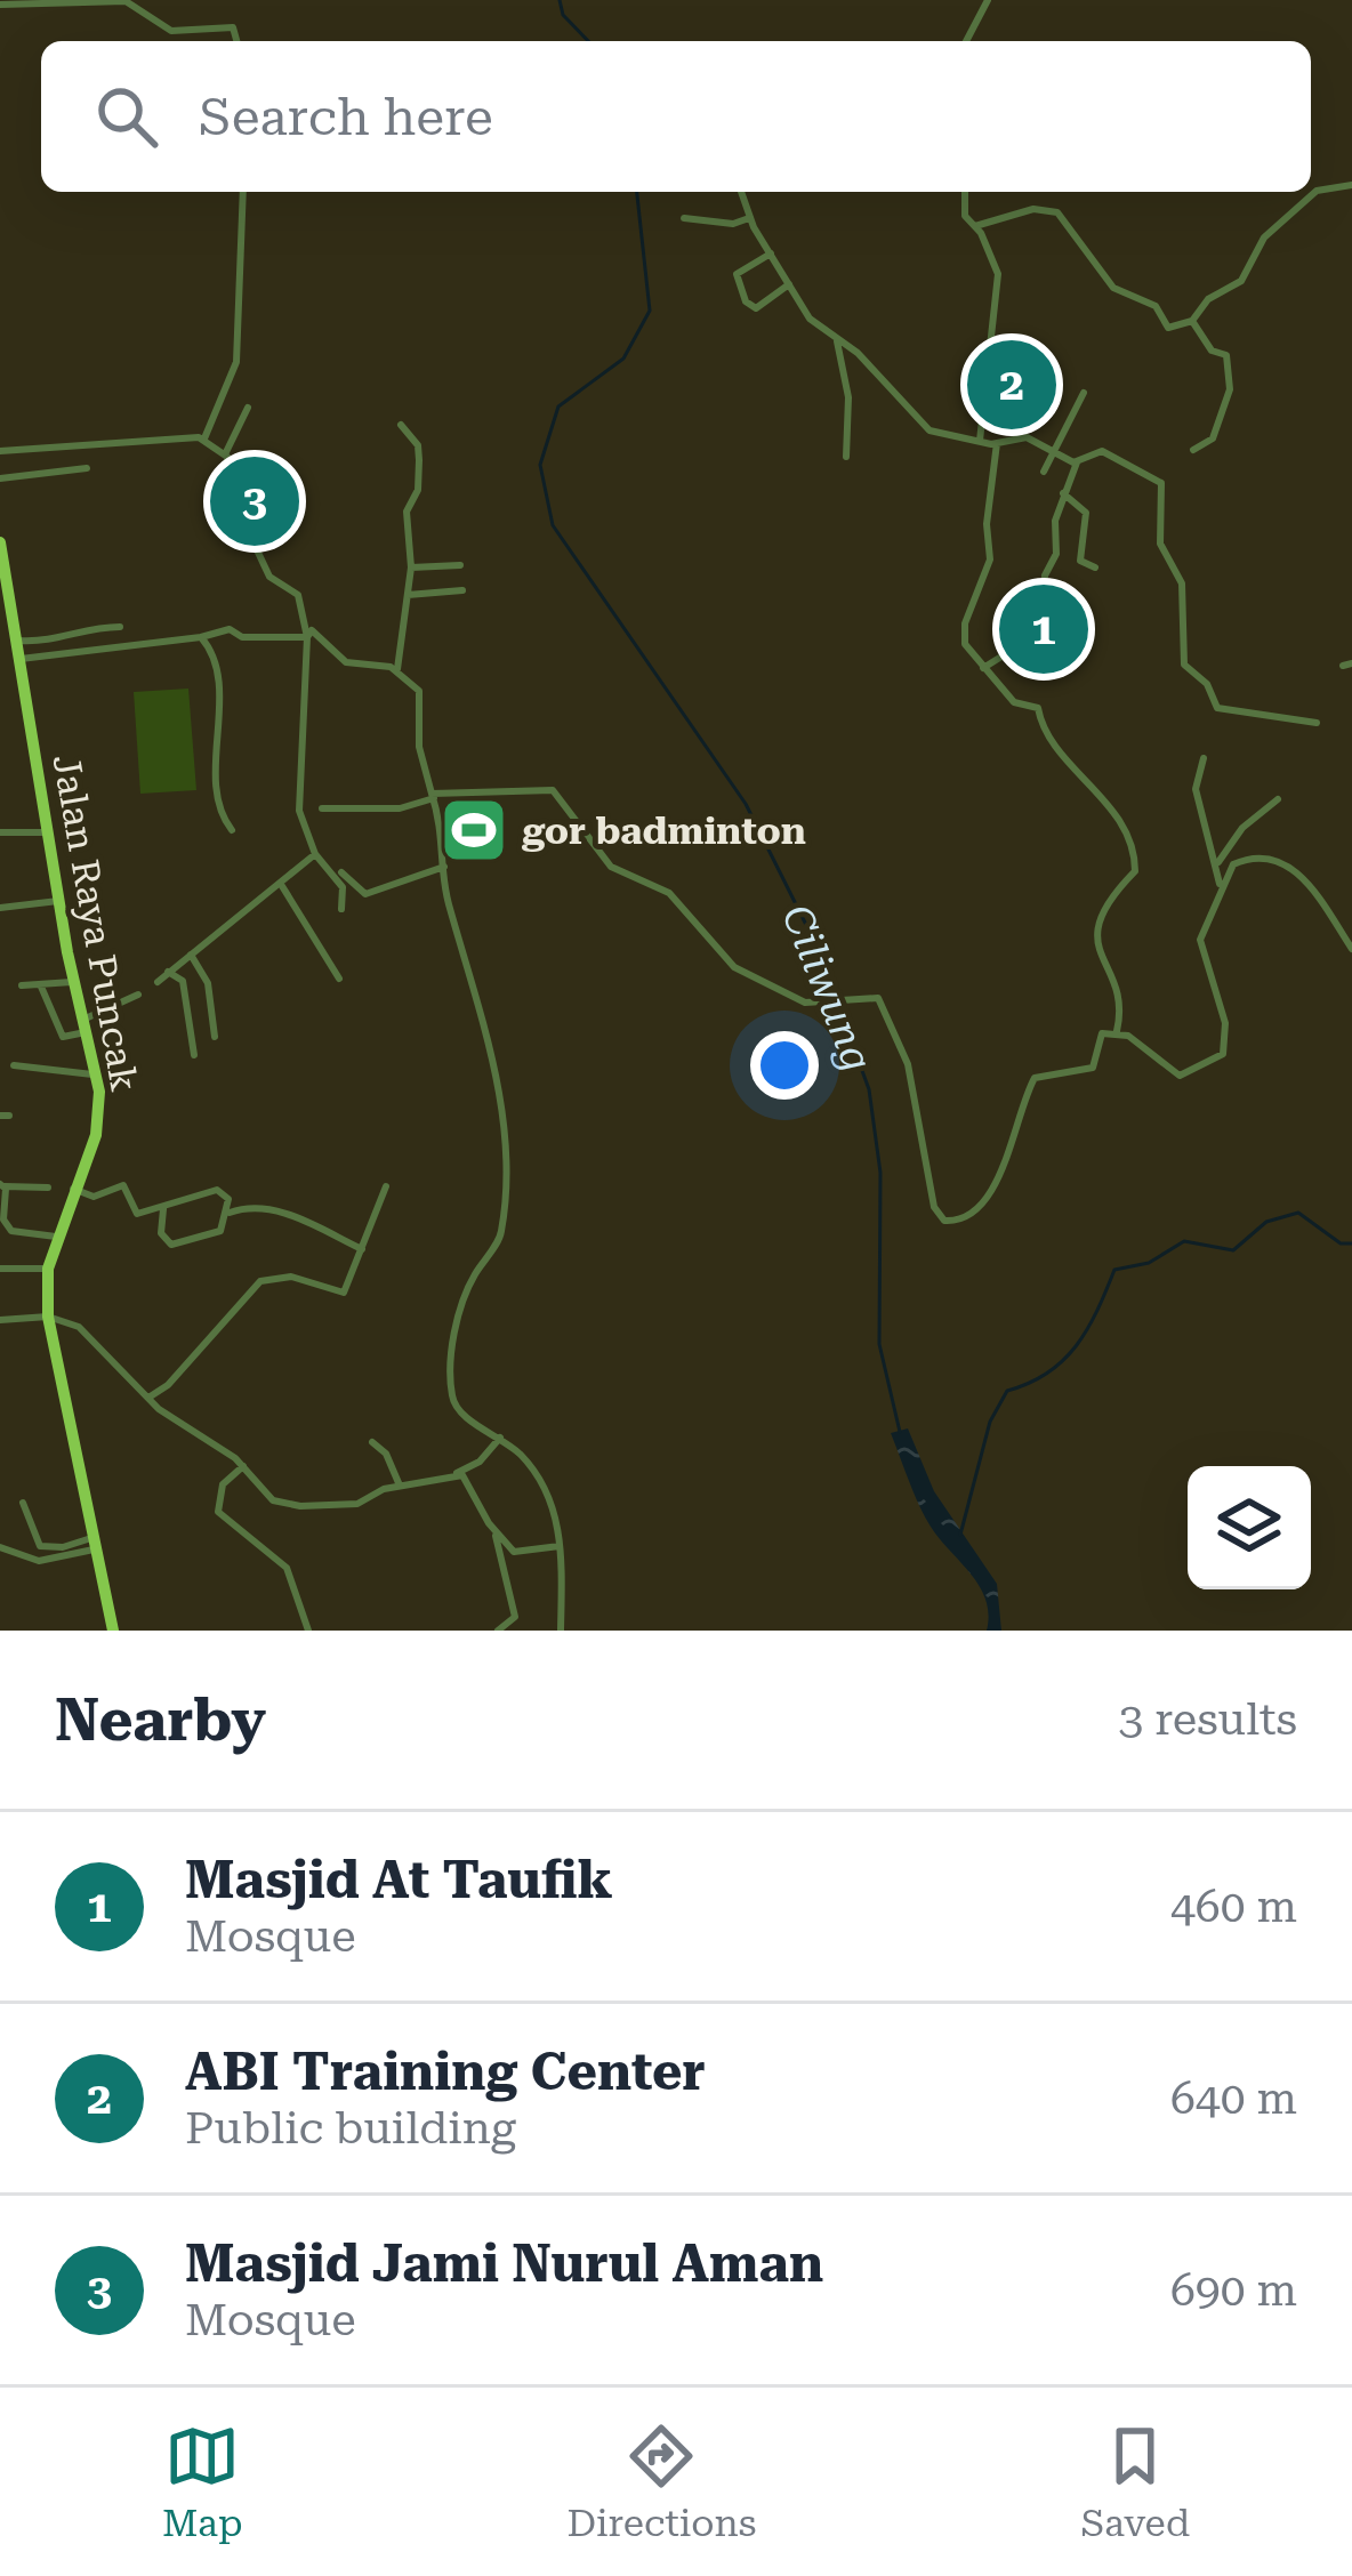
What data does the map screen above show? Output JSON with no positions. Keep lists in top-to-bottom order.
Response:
{
  "streets": {
    "highway": ["Jalan Raya Puncak"]
  },
  "water": ["Ciliwung"],
  "places": {
    "sports": ["gor badminton"]
  },
  "page": {
    "search": "Search here",
    "pins": ["2", "3", "1"],
    "heading": ["Nearby", "3 results"],
    "list": [
      {
        "mark": "1",
        "name": "Masjid At Taufik",
        "note": "Mosque",
        "value": "460 m"
      },
      {
        "mark": "2",
        "name": "ABI Training Center",
        "note": "Public building",
        "value": "640 m"
      },
      {
        "mark": "3",
        "name": "Masjid Jami Nurul Aman",
        "note": "Mosque",
        "value": "690 m"
      }
    ],
    "nav": ["Map", "Directions", "Saved"]
  }
}
